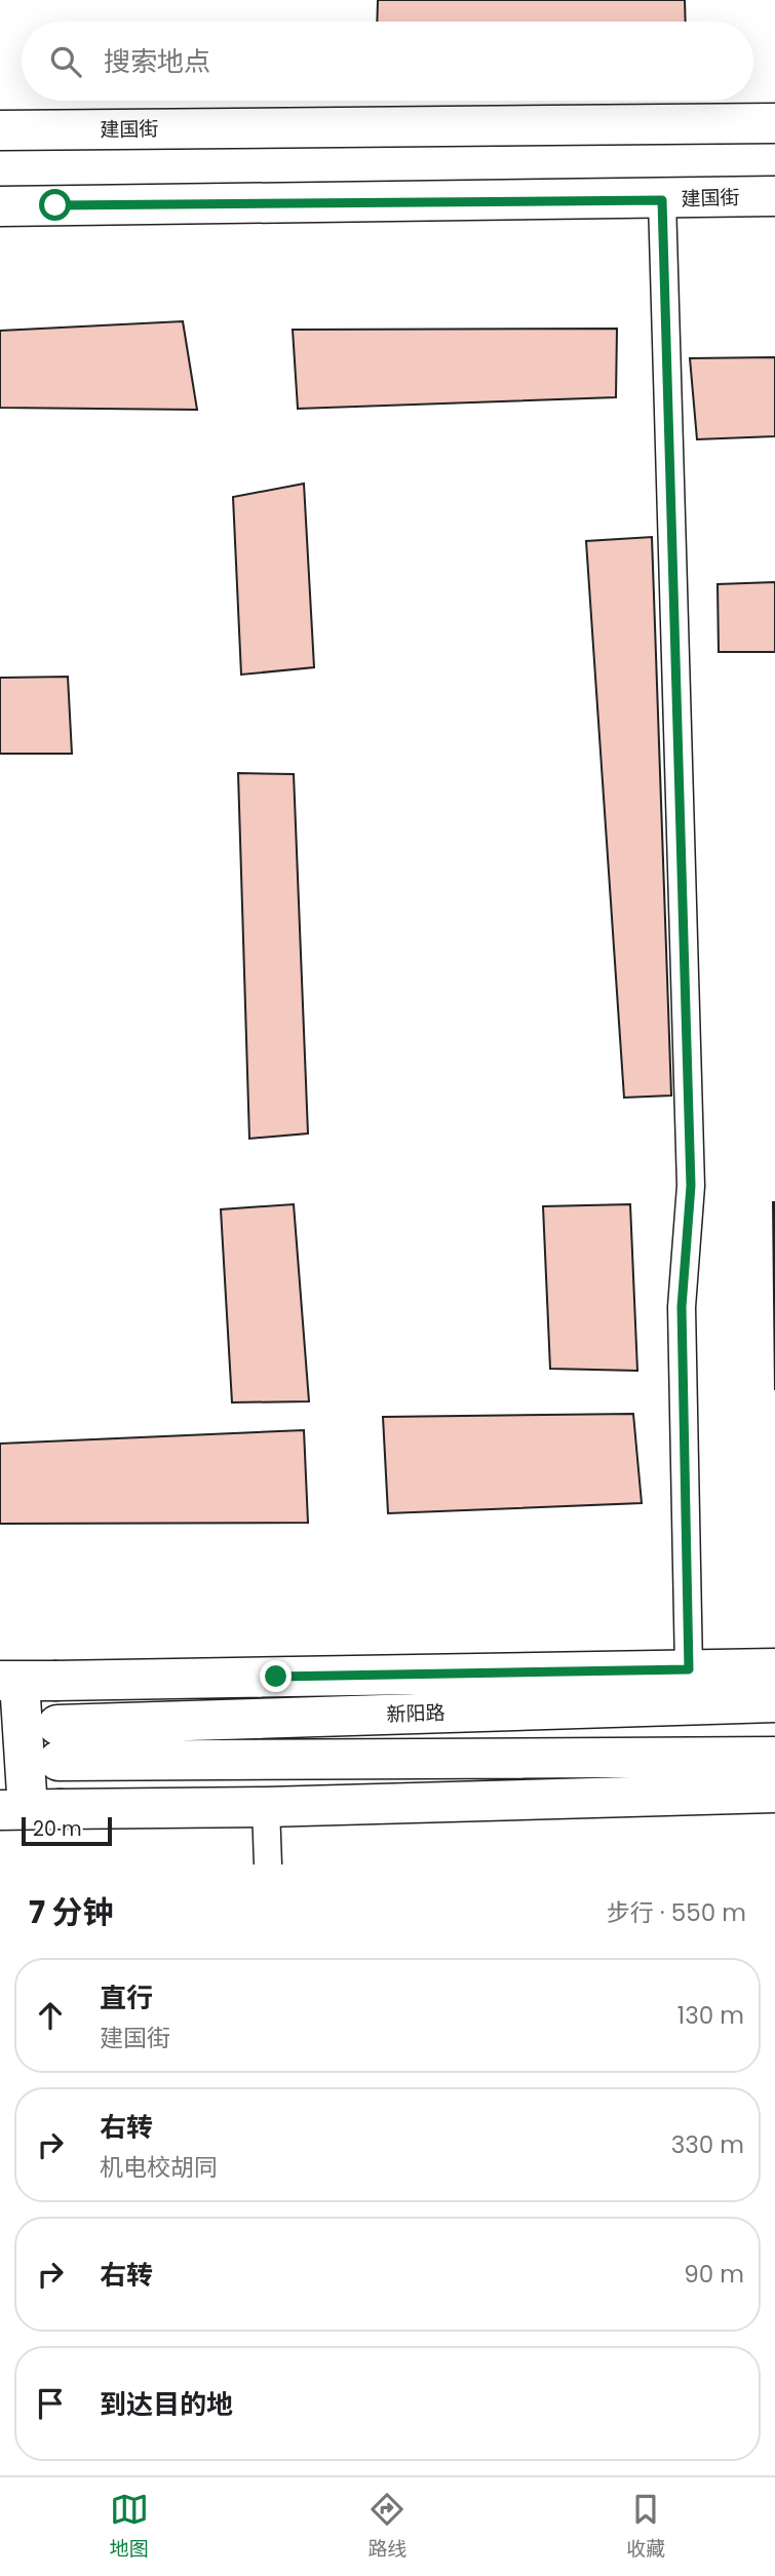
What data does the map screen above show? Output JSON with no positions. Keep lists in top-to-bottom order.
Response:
{
  "streets": {
    "main road": ["建国街", "新阳路"]
  },
  "scale_bar": "20 m",
  "page": {
    "search": "搜索地点",
    "scale": "20 m",
    "heading": ["7 分钟", "步行 · 550 m"],
    "list": [
      ["直行", "建国街", "130 m"],
      ["右转", "机电校胡同", "330 m"],
      ["右转", "90 m"],
      "到达目的地"
    ],
    "nav": ["地图", "路线", "收藏"]
  }
}
